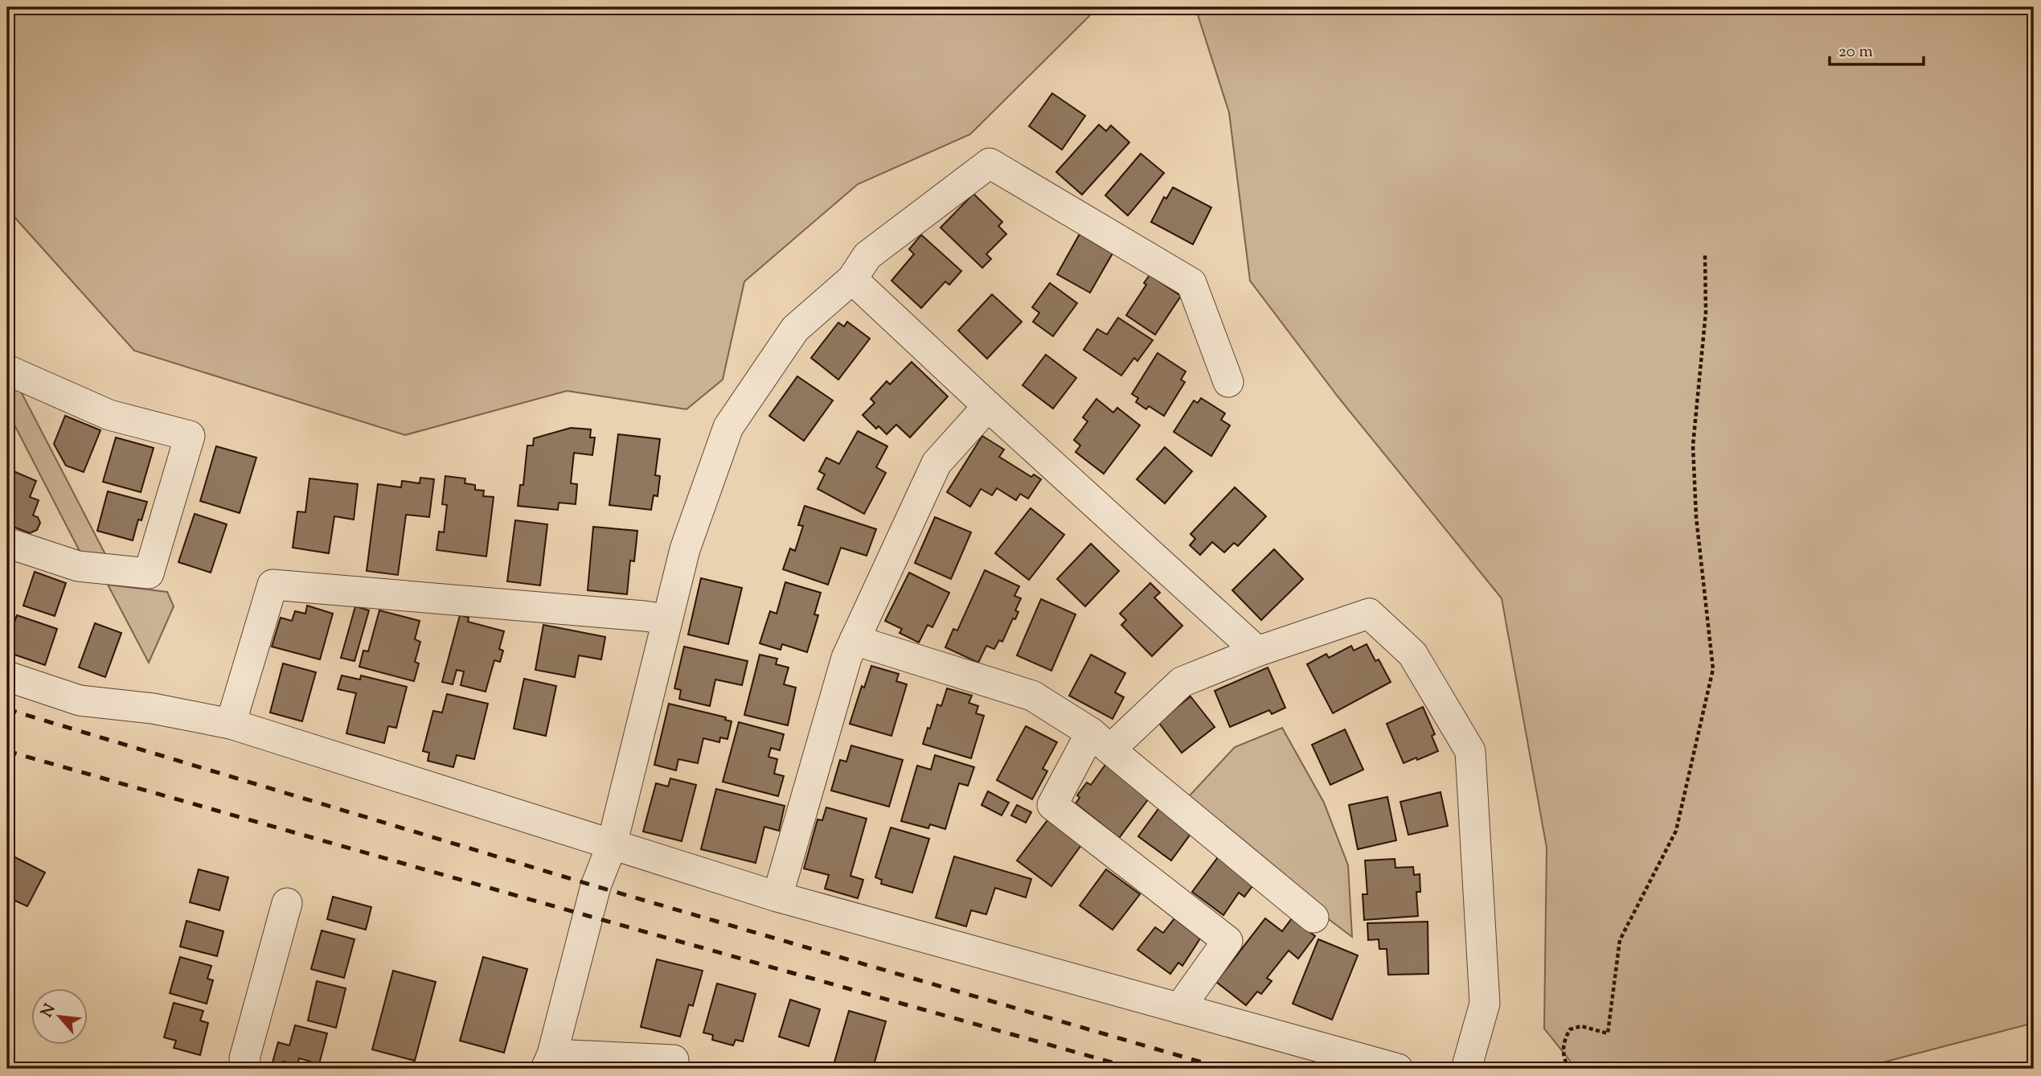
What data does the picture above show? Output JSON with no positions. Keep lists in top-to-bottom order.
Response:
{
  "scale_bar": "20 m",
  "north": "top left"
}
